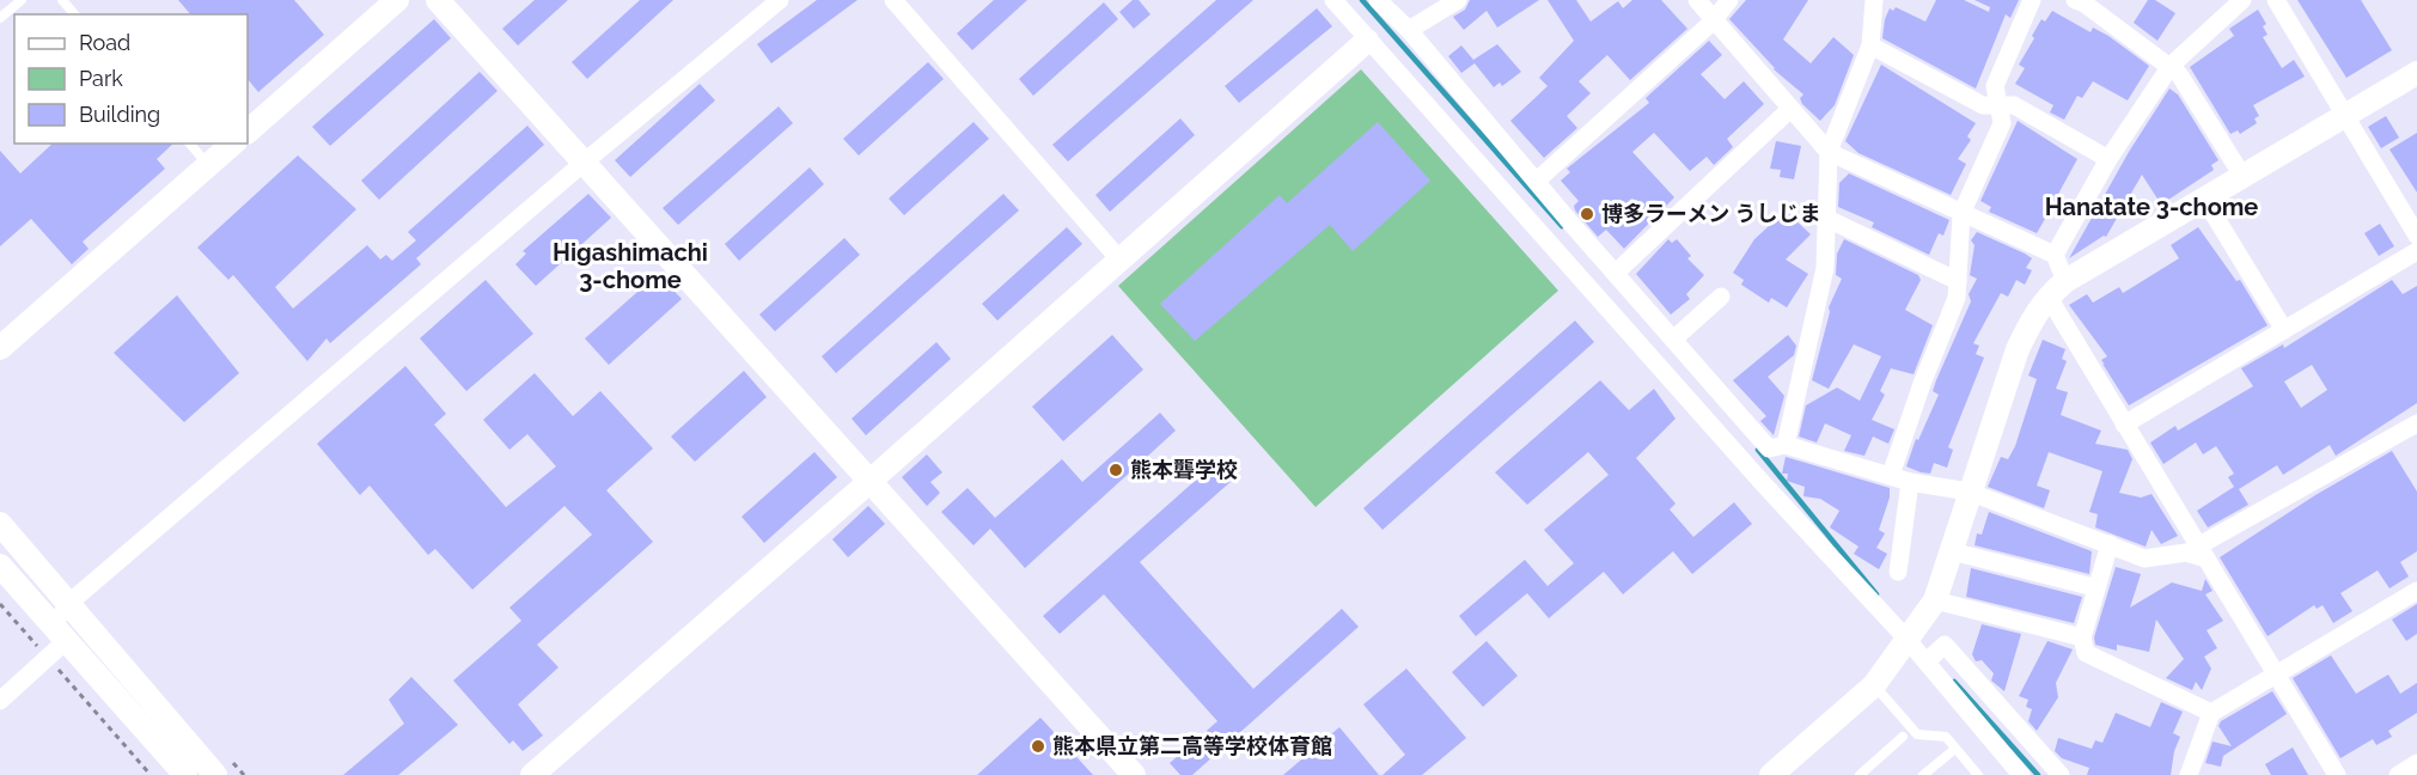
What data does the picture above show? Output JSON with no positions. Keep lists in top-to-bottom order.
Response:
{
  "districts": ["Hanatate 3-chome", "Higashimachi 3-chome"],
  "places": ["博多ラーメン うしじま", "熊本聾学校", "熊本県立第二高等学校体育館"],
  "legend": ["Road", "Park", "Building"]
}
